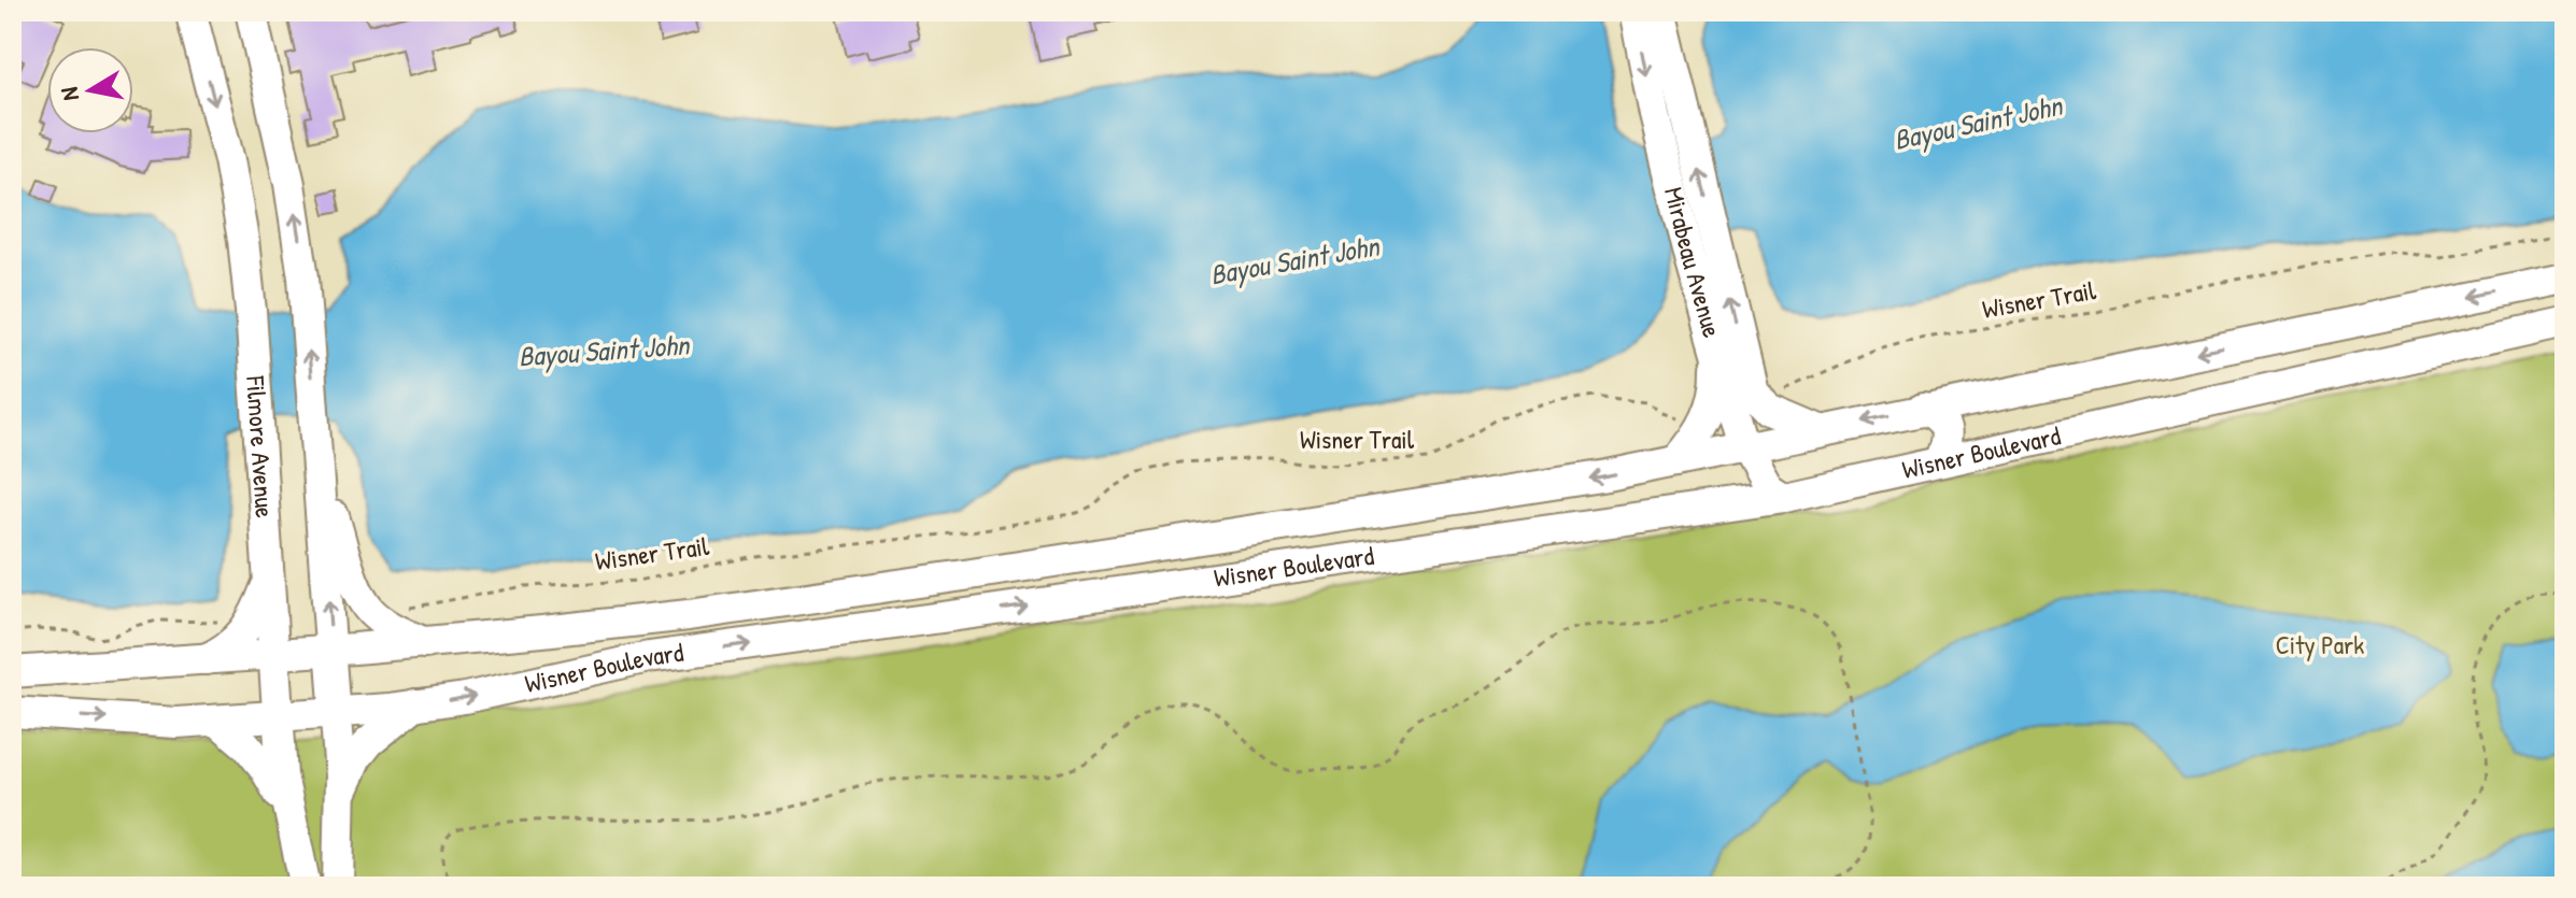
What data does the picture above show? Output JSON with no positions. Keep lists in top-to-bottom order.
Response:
{
  "streets": {
    "street": ["Mirabeau Avenue", "Filmore Avenue", "Wisner Boulevard"],
    "path": ["Wisner Trail"]
  },
  "crossings": [
    ["Mirabeau Avenue", "Wisner Trail"],
    ["Mirabeau Avenue", "Wisner Boulevard"],
    ["Filmore Avenue", "Wisner Boulevard"]
  ],
  "water": ["Bayou Saint John"],
  "parks": ["City Park"],
  "north": "left"
}
